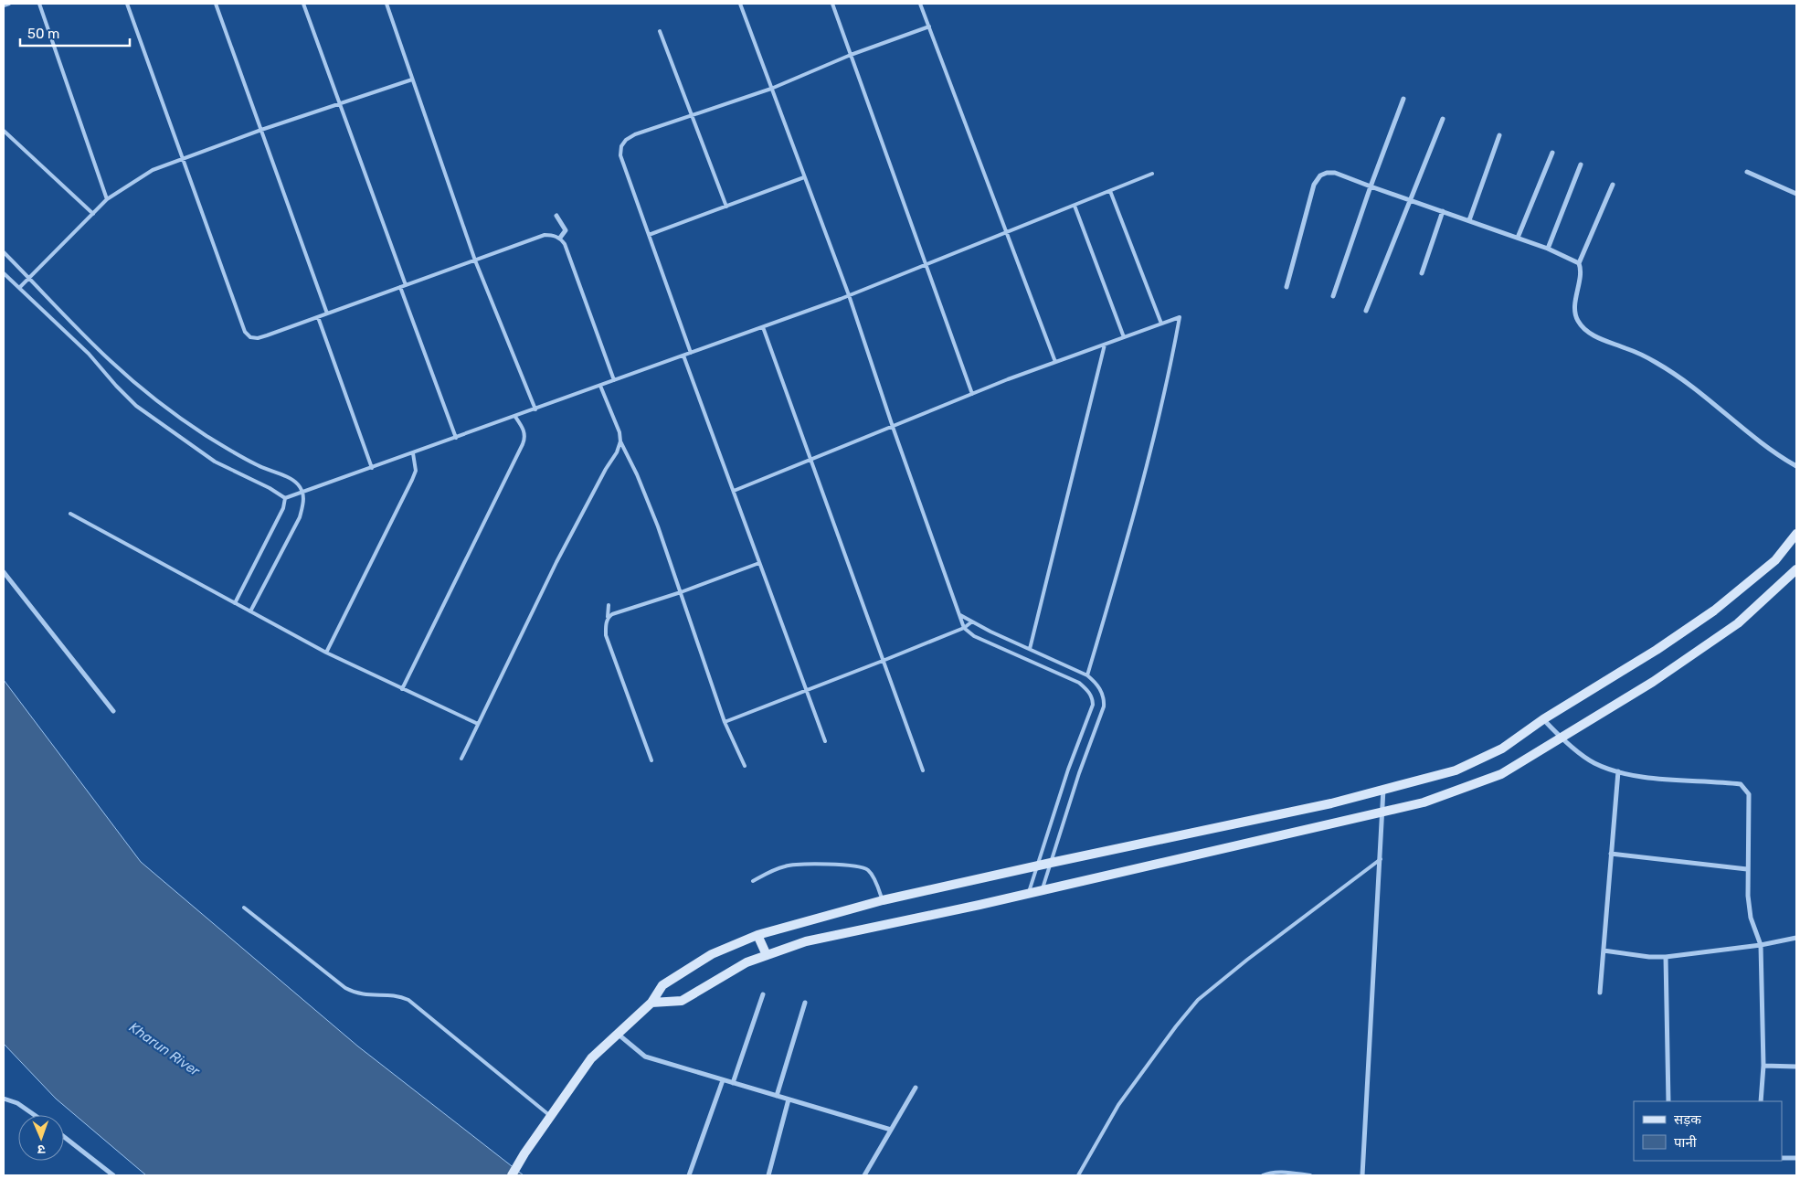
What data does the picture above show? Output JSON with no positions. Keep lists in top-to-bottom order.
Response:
{
  "water": ["Kharun River"],
  "legend": ["सड़क", "पानी"],
  "scale_bar": "50 m",
  "north": "bottom"
}
